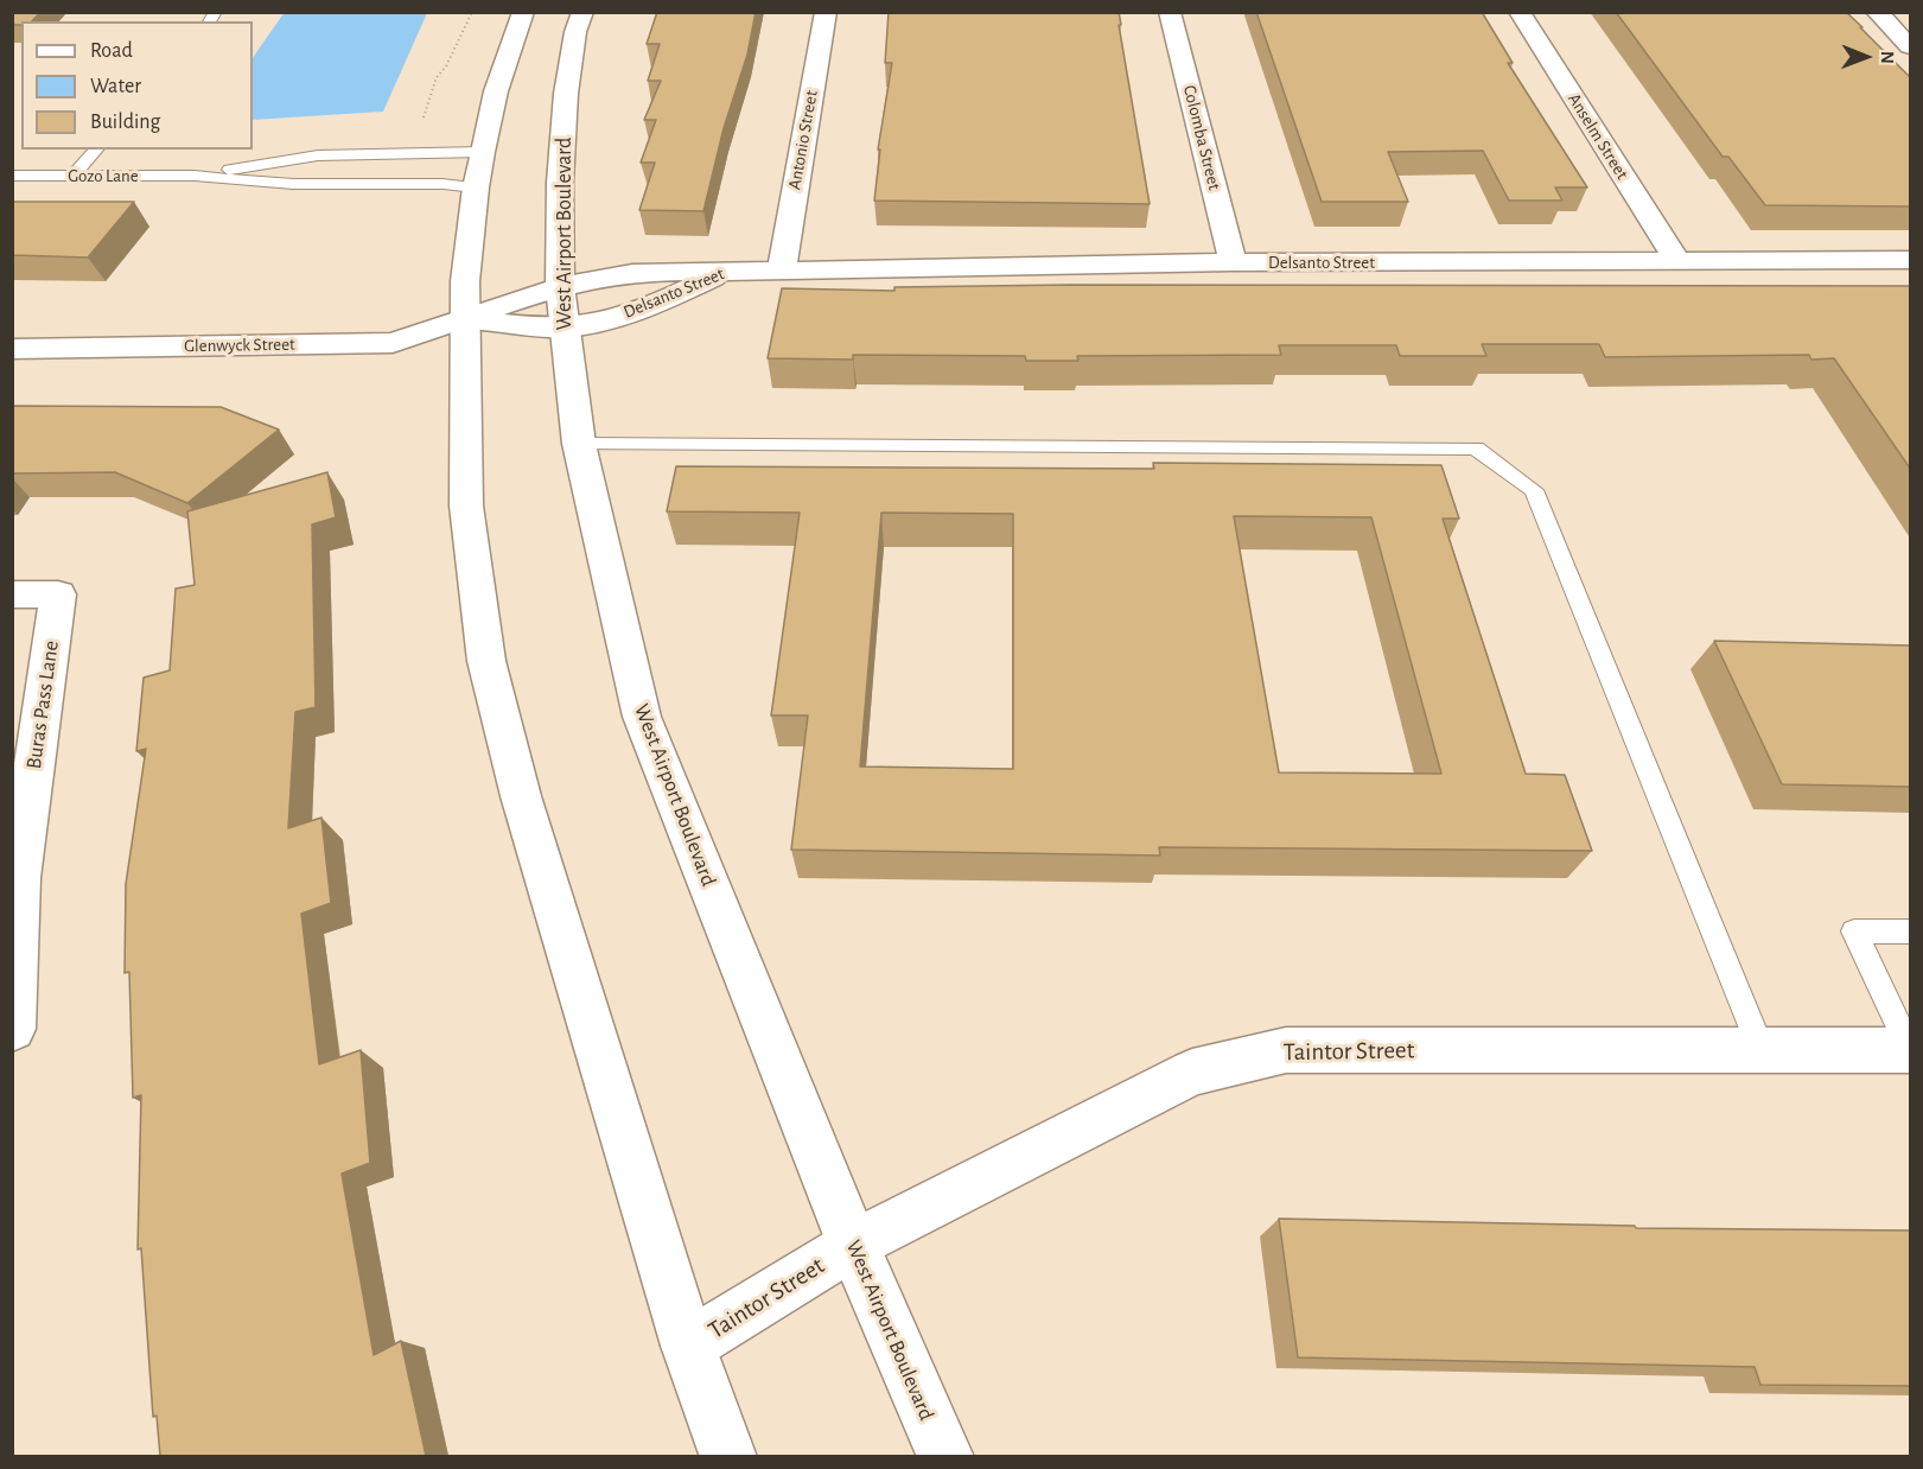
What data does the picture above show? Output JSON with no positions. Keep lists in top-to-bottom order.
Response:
{
  "streets": {
    "street": [
      "Anselm Street",
      "Colomba Street",
      "Antonio Street",
      "West Airport Boulevard",
      "Delsanto Street",
      "Glenwyck Street",
      "Buras Pass Lane",
      "Taintor Street"
    ],
    "lane": ["Gozo Lane"]
  },
  "crossings": [
    ["Anselm Street", "Delsanto Street"],
    ["Colomba Street", "Delsanto Street"],
    ["Antonio Street", "Delsanto Street"],
    ["West Airport Boulevard", "Delsanto Street"],
    ["West Airport Boulevard", "Taintor Street"],
    ["Delsanto Street", "Glenwyck Street"]
  ],
  "legend": ["Road", "Water", "Building"],
  "north": "right"
}
